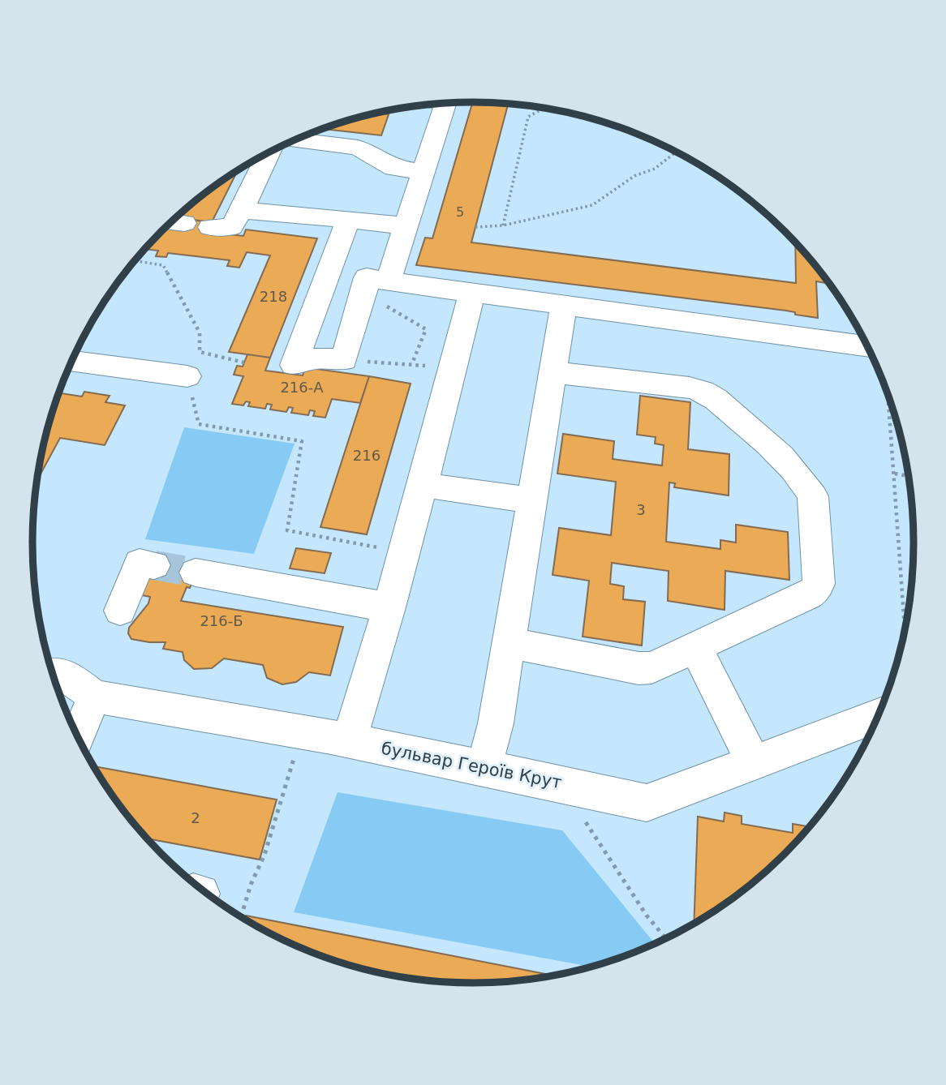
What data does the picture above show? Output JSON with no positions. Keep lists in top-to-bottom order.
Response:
{
  "streets": {
    "street": ["бульвар Героїв Крут"]
  },
  "house_numbers": [
    "5",
    "218",
    "216-А",
    "216",
    "3",
    "216-Б",
    "2"
  ]
}
